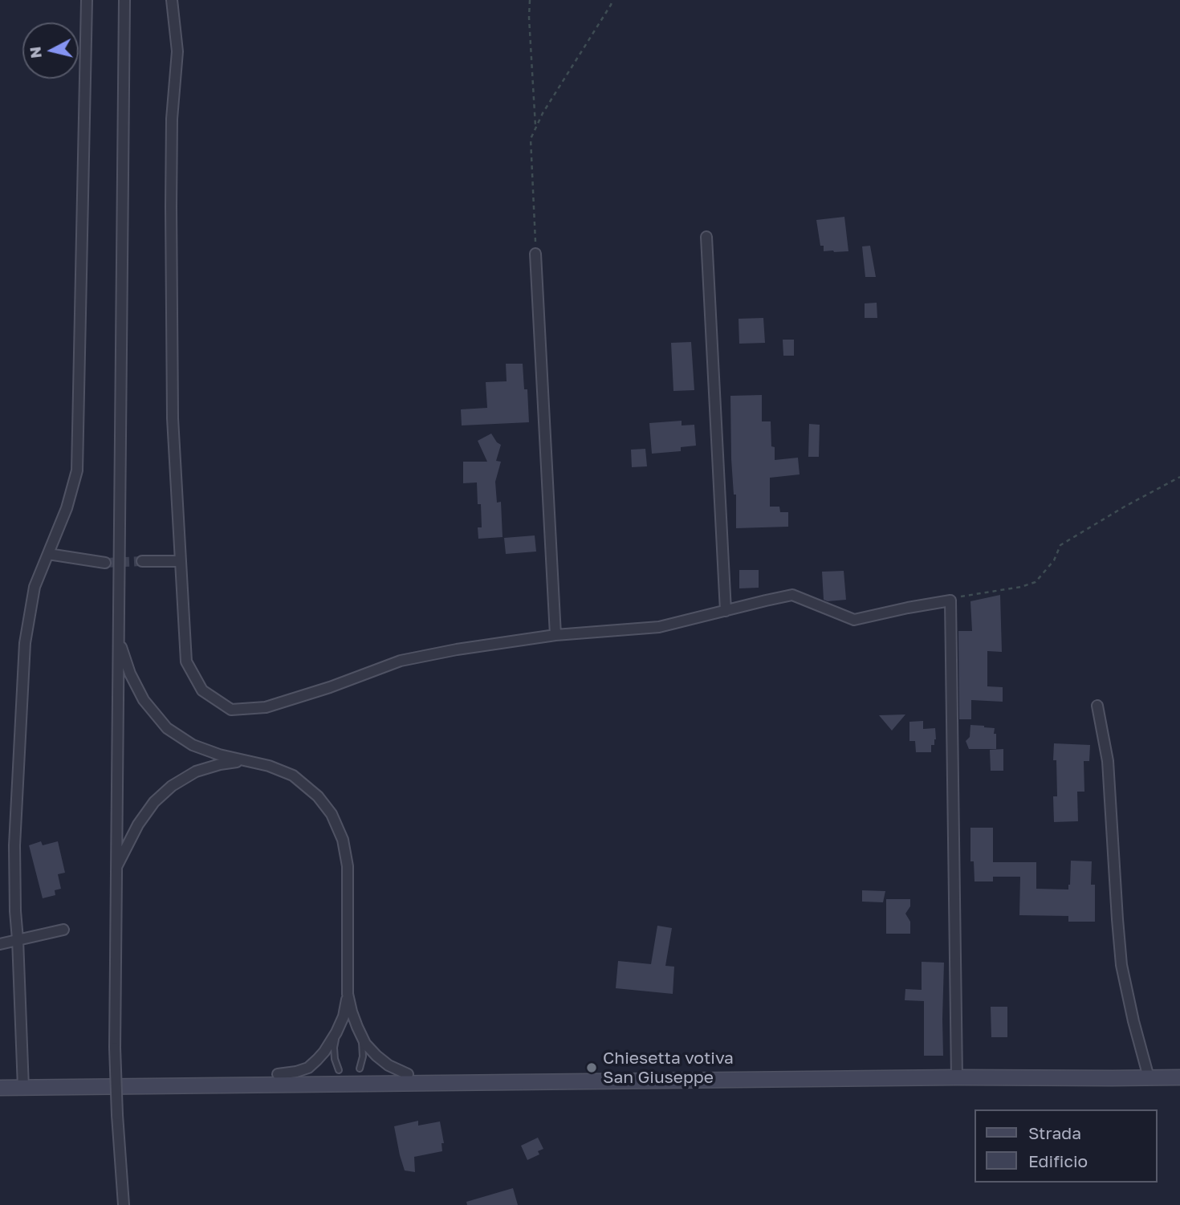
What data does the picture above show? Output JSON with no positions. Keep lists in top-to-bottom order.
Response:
{
  "places": ["Chiesetta votiva San Giuseppe"],
  "legend": ["Strada", "Edificio"],
  "north": "left"
}
